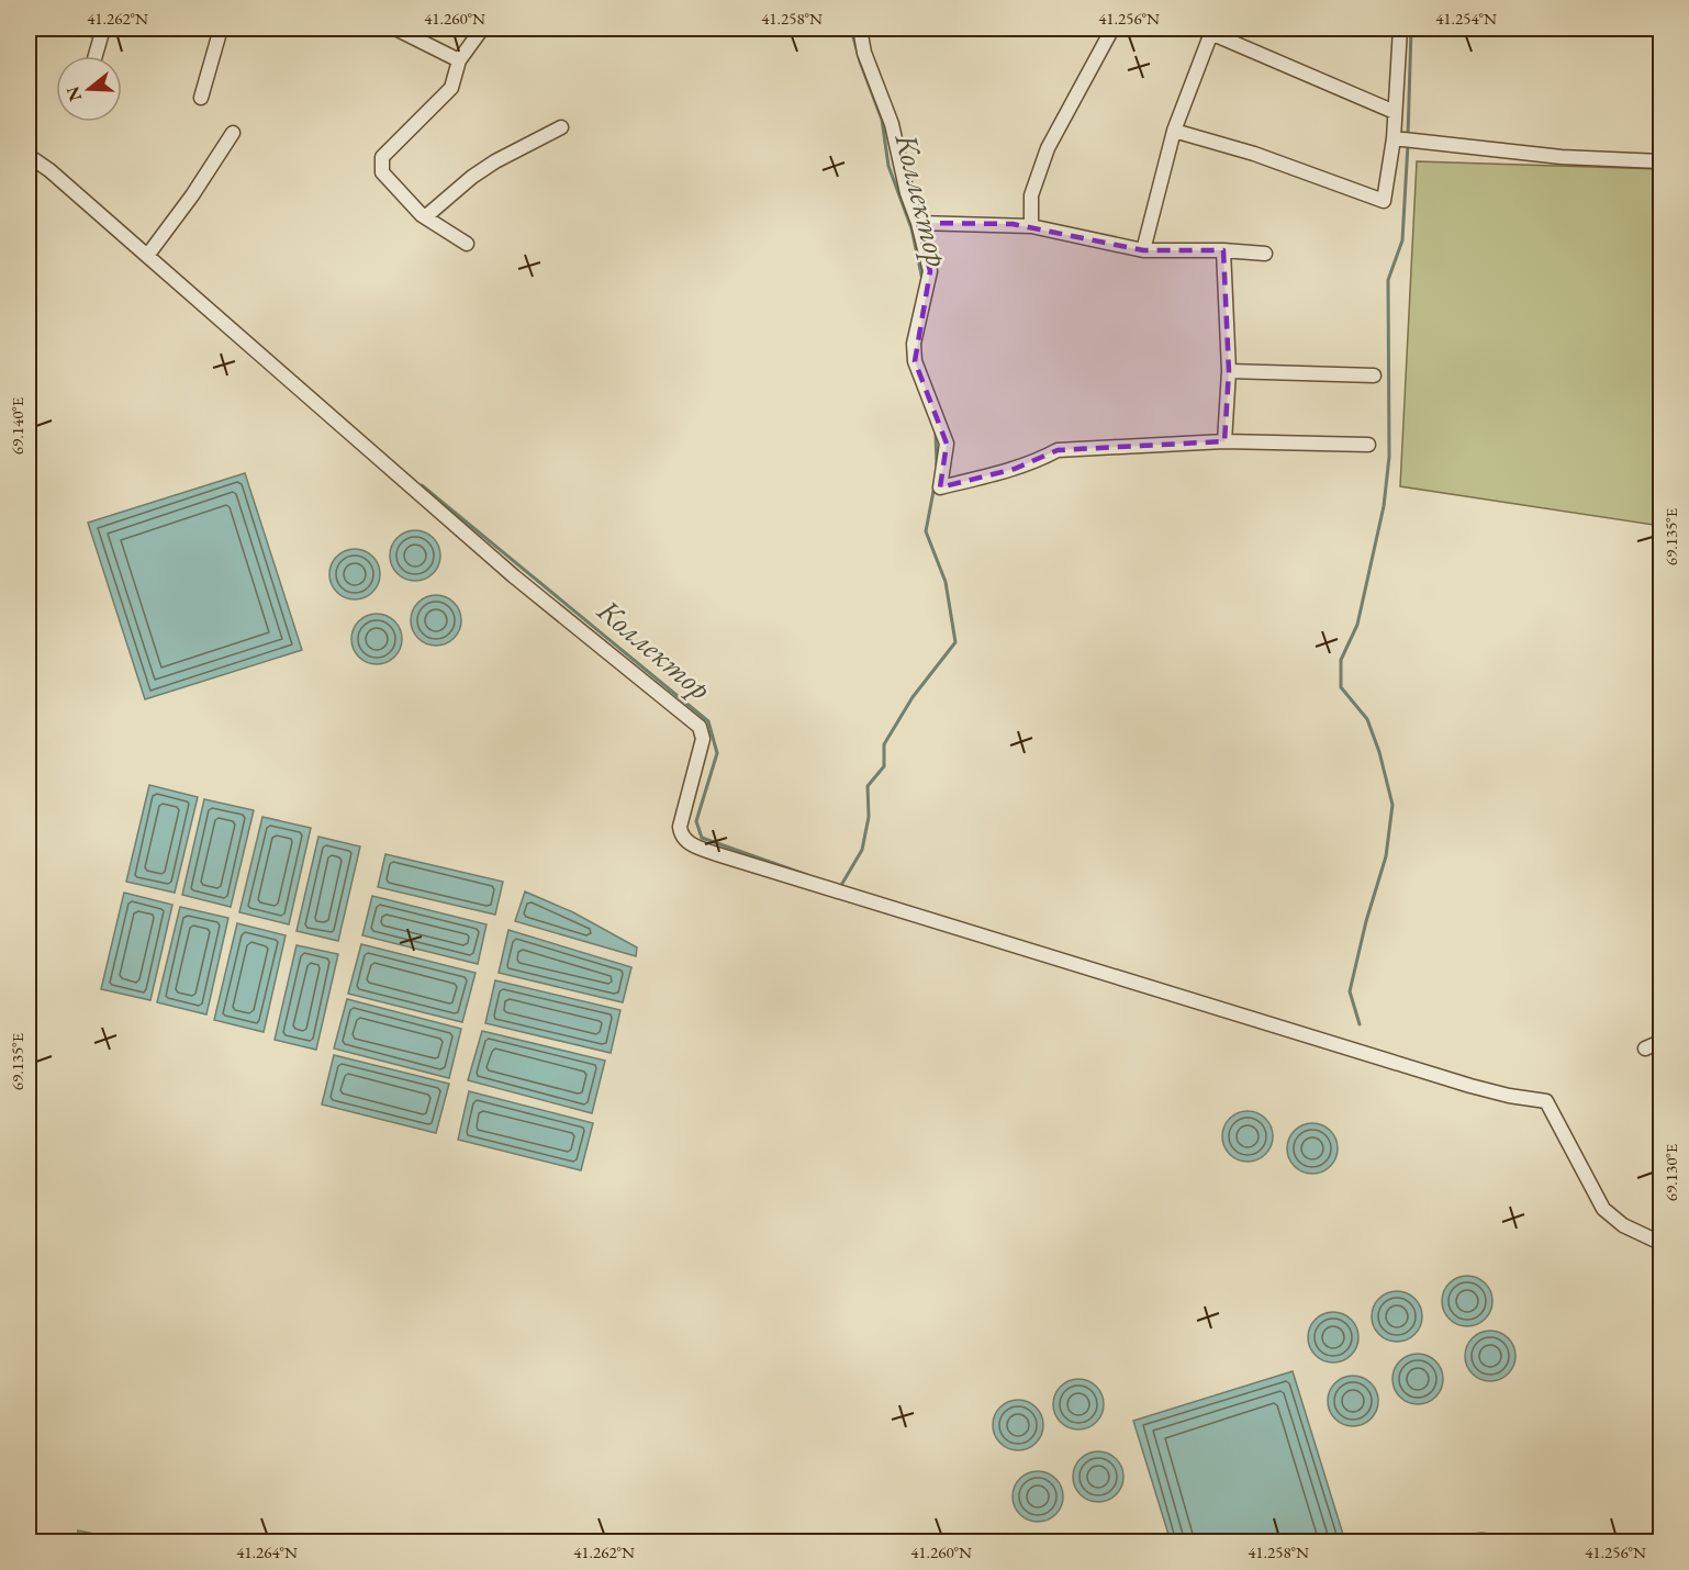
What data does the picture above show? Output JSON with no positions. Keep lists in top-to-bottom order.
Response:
{
  "water": ["Коллектор"],
  "north": "left",
  "coordinates": [
    "41.262°N",
    "41.260°N",
    "41.258°N",
    "41.256°N",
    "41.254°N",
    "69.140°E",
    "69.135°E",
    "69.130°E",
    "41.264°N"
  ]
}
